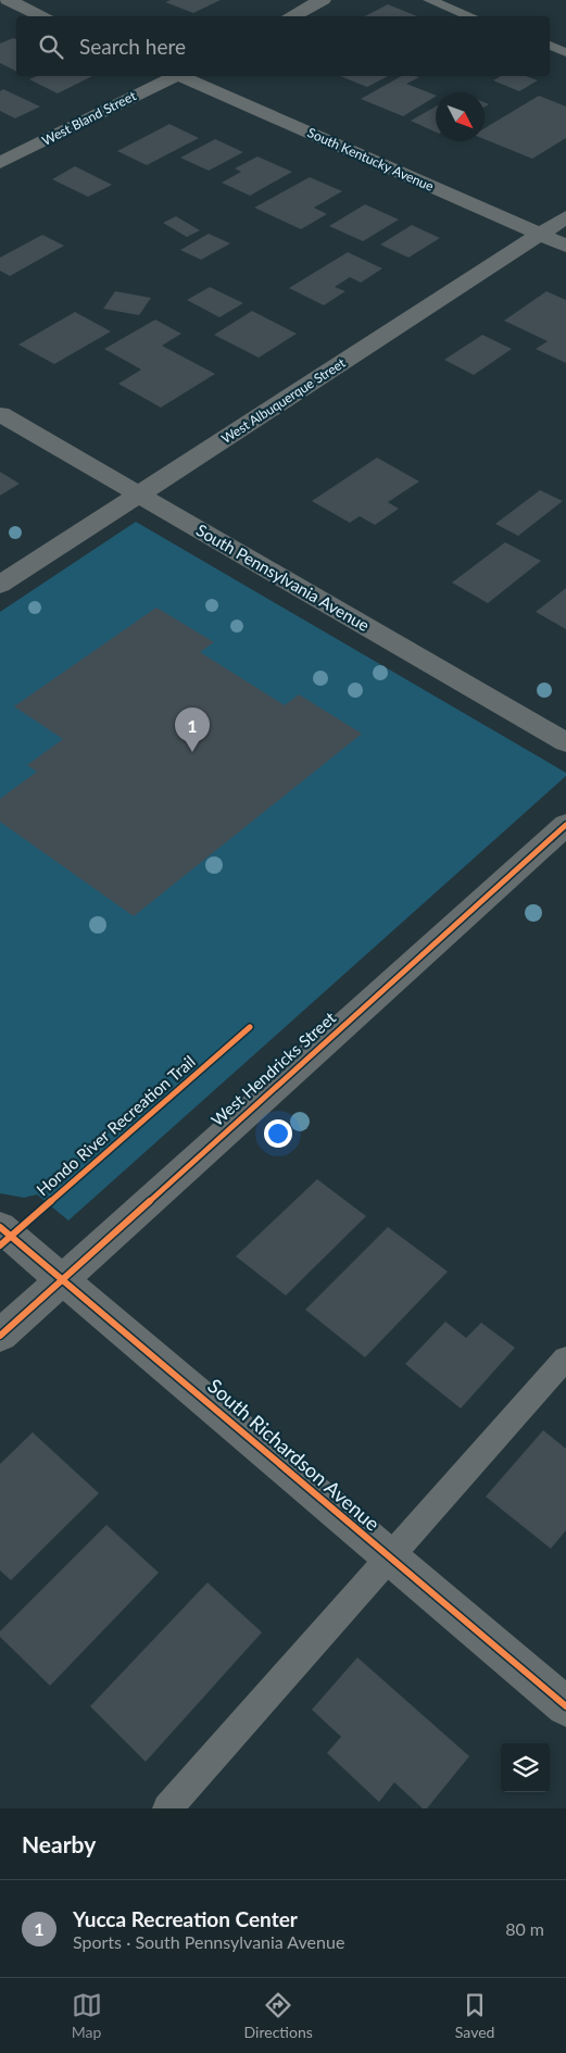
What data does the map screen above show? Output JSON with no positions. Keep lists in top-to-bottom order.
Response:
{
  "streets": {
    "street": [
      "West Bland Street",
      "South Kentucky Avenue",
      "West Albuquerque Street",
      "South Pennsylvania Avenue",
      "West Hendricks Street",
      "South Richardson Avenue"
    ],
    "cycle path": ["Hondo River Recreation Trail"]
  },
  "crossings": [
    ["South Kentucky Avenue", "West Albuquerque Street"],
    ["West Albuquerque Street", "South Pennsylvania Avenue"],
    ["West Hendricks Street", "South Richardson Avenue"]
  ],
  "north": "bottom right",
  "page": {
    "search": "Search here",
    "pins": "1",
    "heading": "Nearby",
    "list": [
      {
        "mark": "1",
        "name": "Yucca Recreation Center",
        "note": "Sports · South Pennsylvania Avenue",
        "value": "80 m"
      }
    ],
    "nav": ["Map", "Directions", "Saved"]
  }
}
